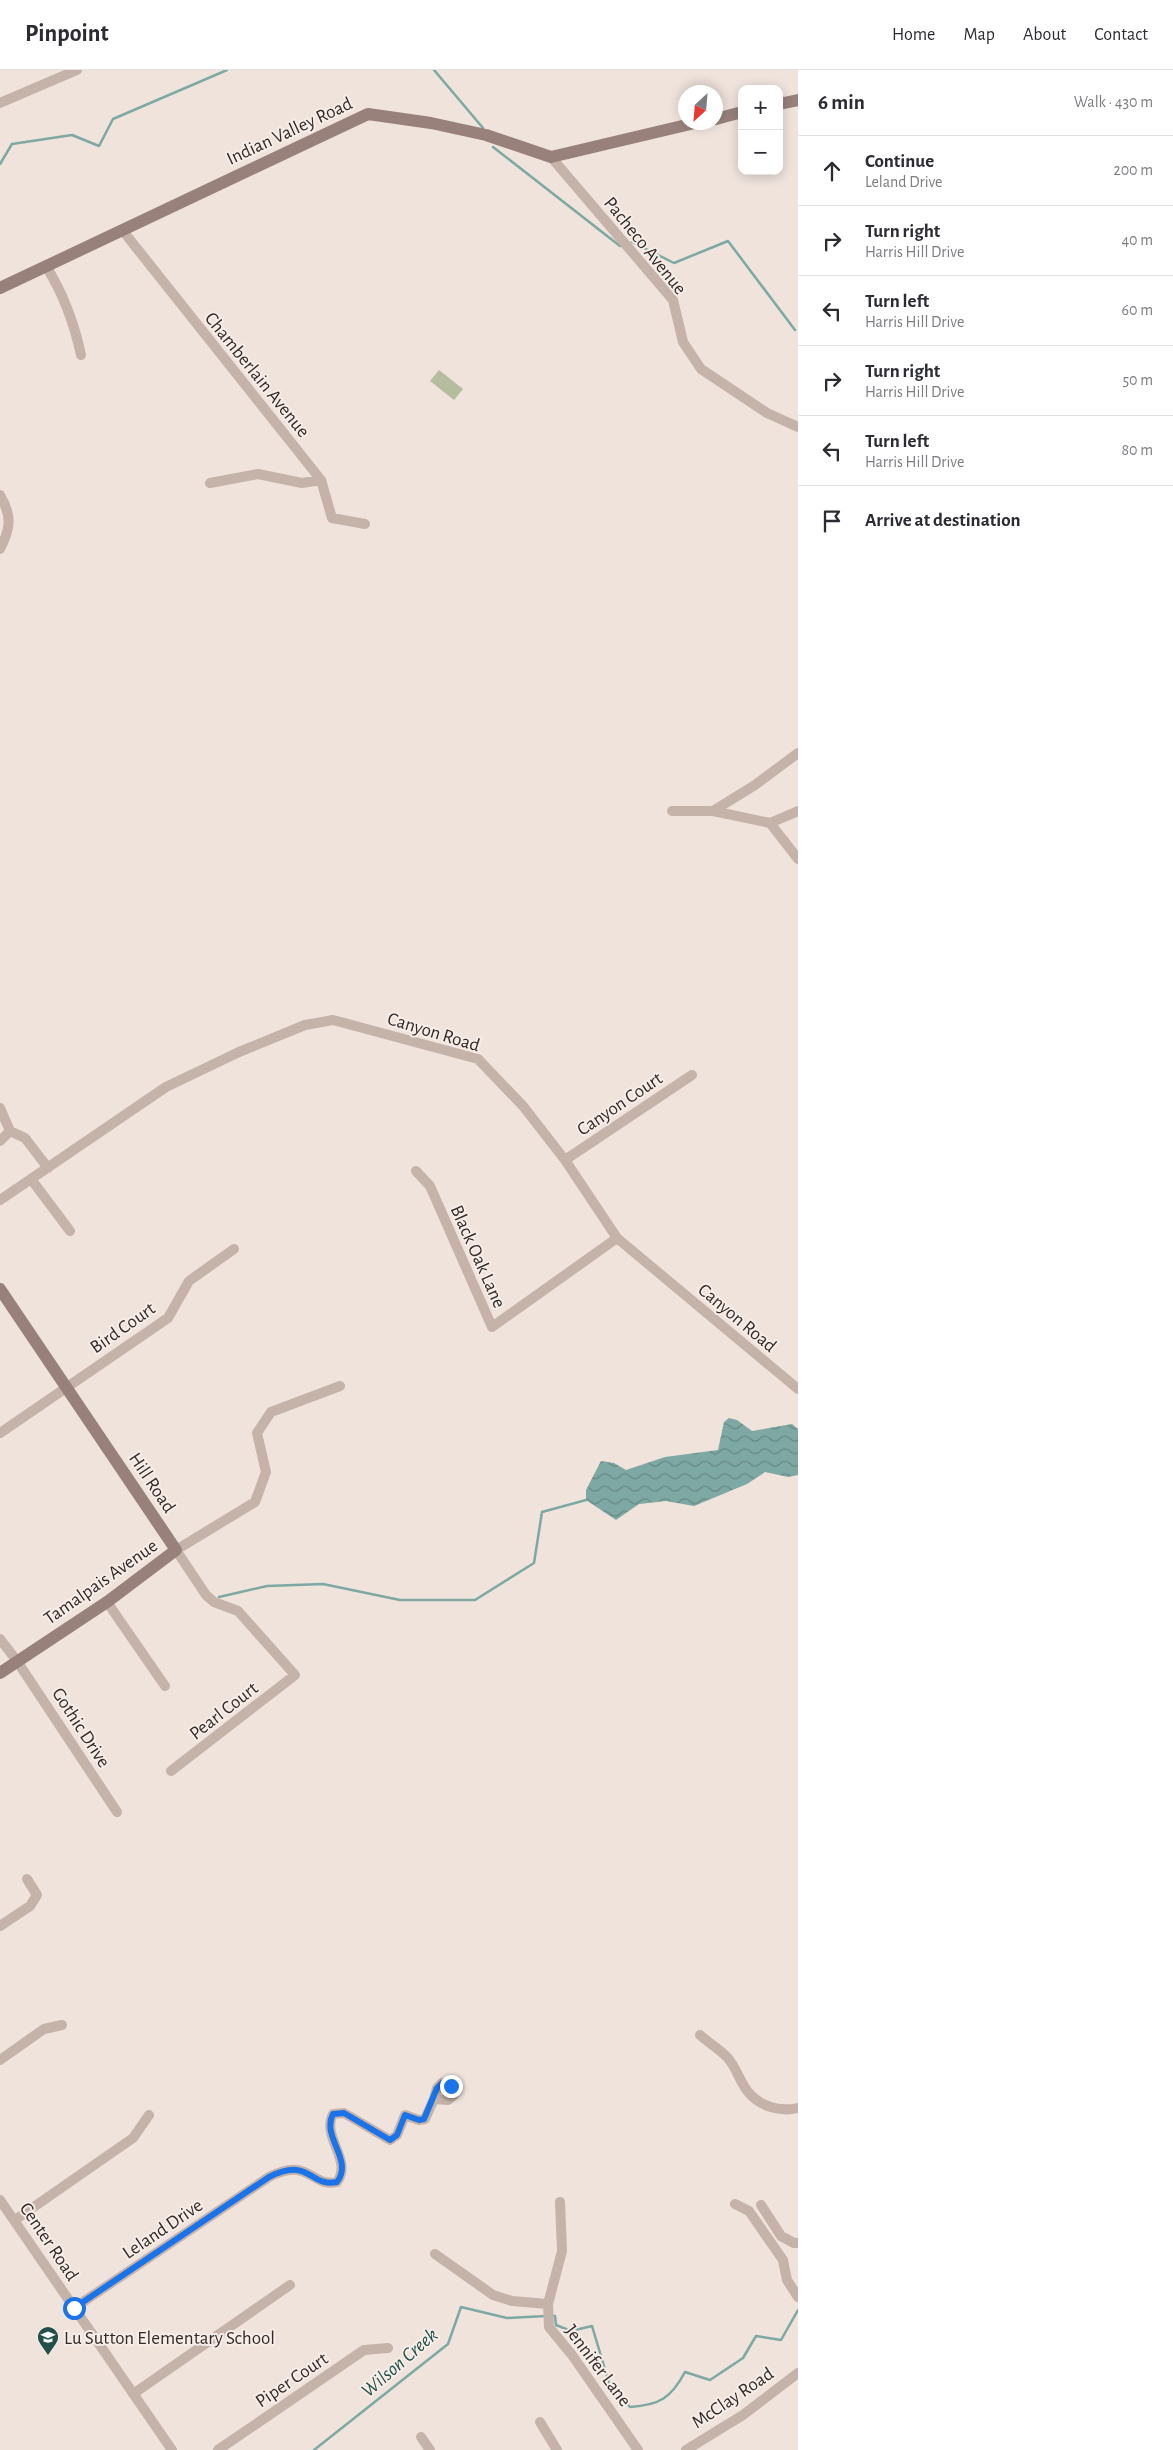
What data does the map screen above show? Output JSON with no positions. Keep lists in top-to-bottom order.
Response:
{
  "streets": {
    "street": [
      "Indian Valley Road",
      "Pacheco Avenue",
      "Chamberlain Avenue",
      "Canyon Road",
      "Canyon Court",
      "Black Oak Lane",
      "Bird Court",
      "Hill Road",
      "Tamalpais Avenue",
      "Pearl Court",
      "Gothic Drive",
      "Leland Drive",
      "Center Road",
      "Jennifer Lane",
      "Piper Court",
      "McClay Road"
    ]
  },
  "crossings": [
    ["Indian Valley Road", "Pacheco Avenue"],
    ["Indian Valley Road", "Chamberlain Avenue"],
    ["Canyon Road", "Canyon Court"],
    ["Canyon Road", "Black Oak Lane"],
    ["Bird Court", "Hill Road"],
    ["Hill Road", "Tamalpais Avenue"],
    ["Hill Road", "Pearl Court"],
    ["Tamalpais Avenue", "Gothic Drive"],
    ["Leland Drive", "Center Road"]
  ],
  "water": ["Wilson Creek"],
  "places": {
    "school or university": ["Lu Sutton Elementary School"]
  },
  "north": "bottom left",
  "page": {
    "header": "Pinpoint",
    "nav": [
      "Home",
      "Map",
      "About",
      "Contact"
    ],
    "heading": ["6 min", "Walk · 430 m"],
    "map_buttons": ["+", "−"],
    "list": [
      ["Continue", "Leland Drive", "200 m"],
      ["Turn right", "Harris Hill Drive", "40 m"],
      ["Turn left", "Harris Hill Drive", "60 m"],
      ["Turn right", "Harris Hill Drive", "50 m"],
      ["Turn left", "Harris Hill Drive", "80 m"],
      "Arrive at destination"
    ]
  }
}
